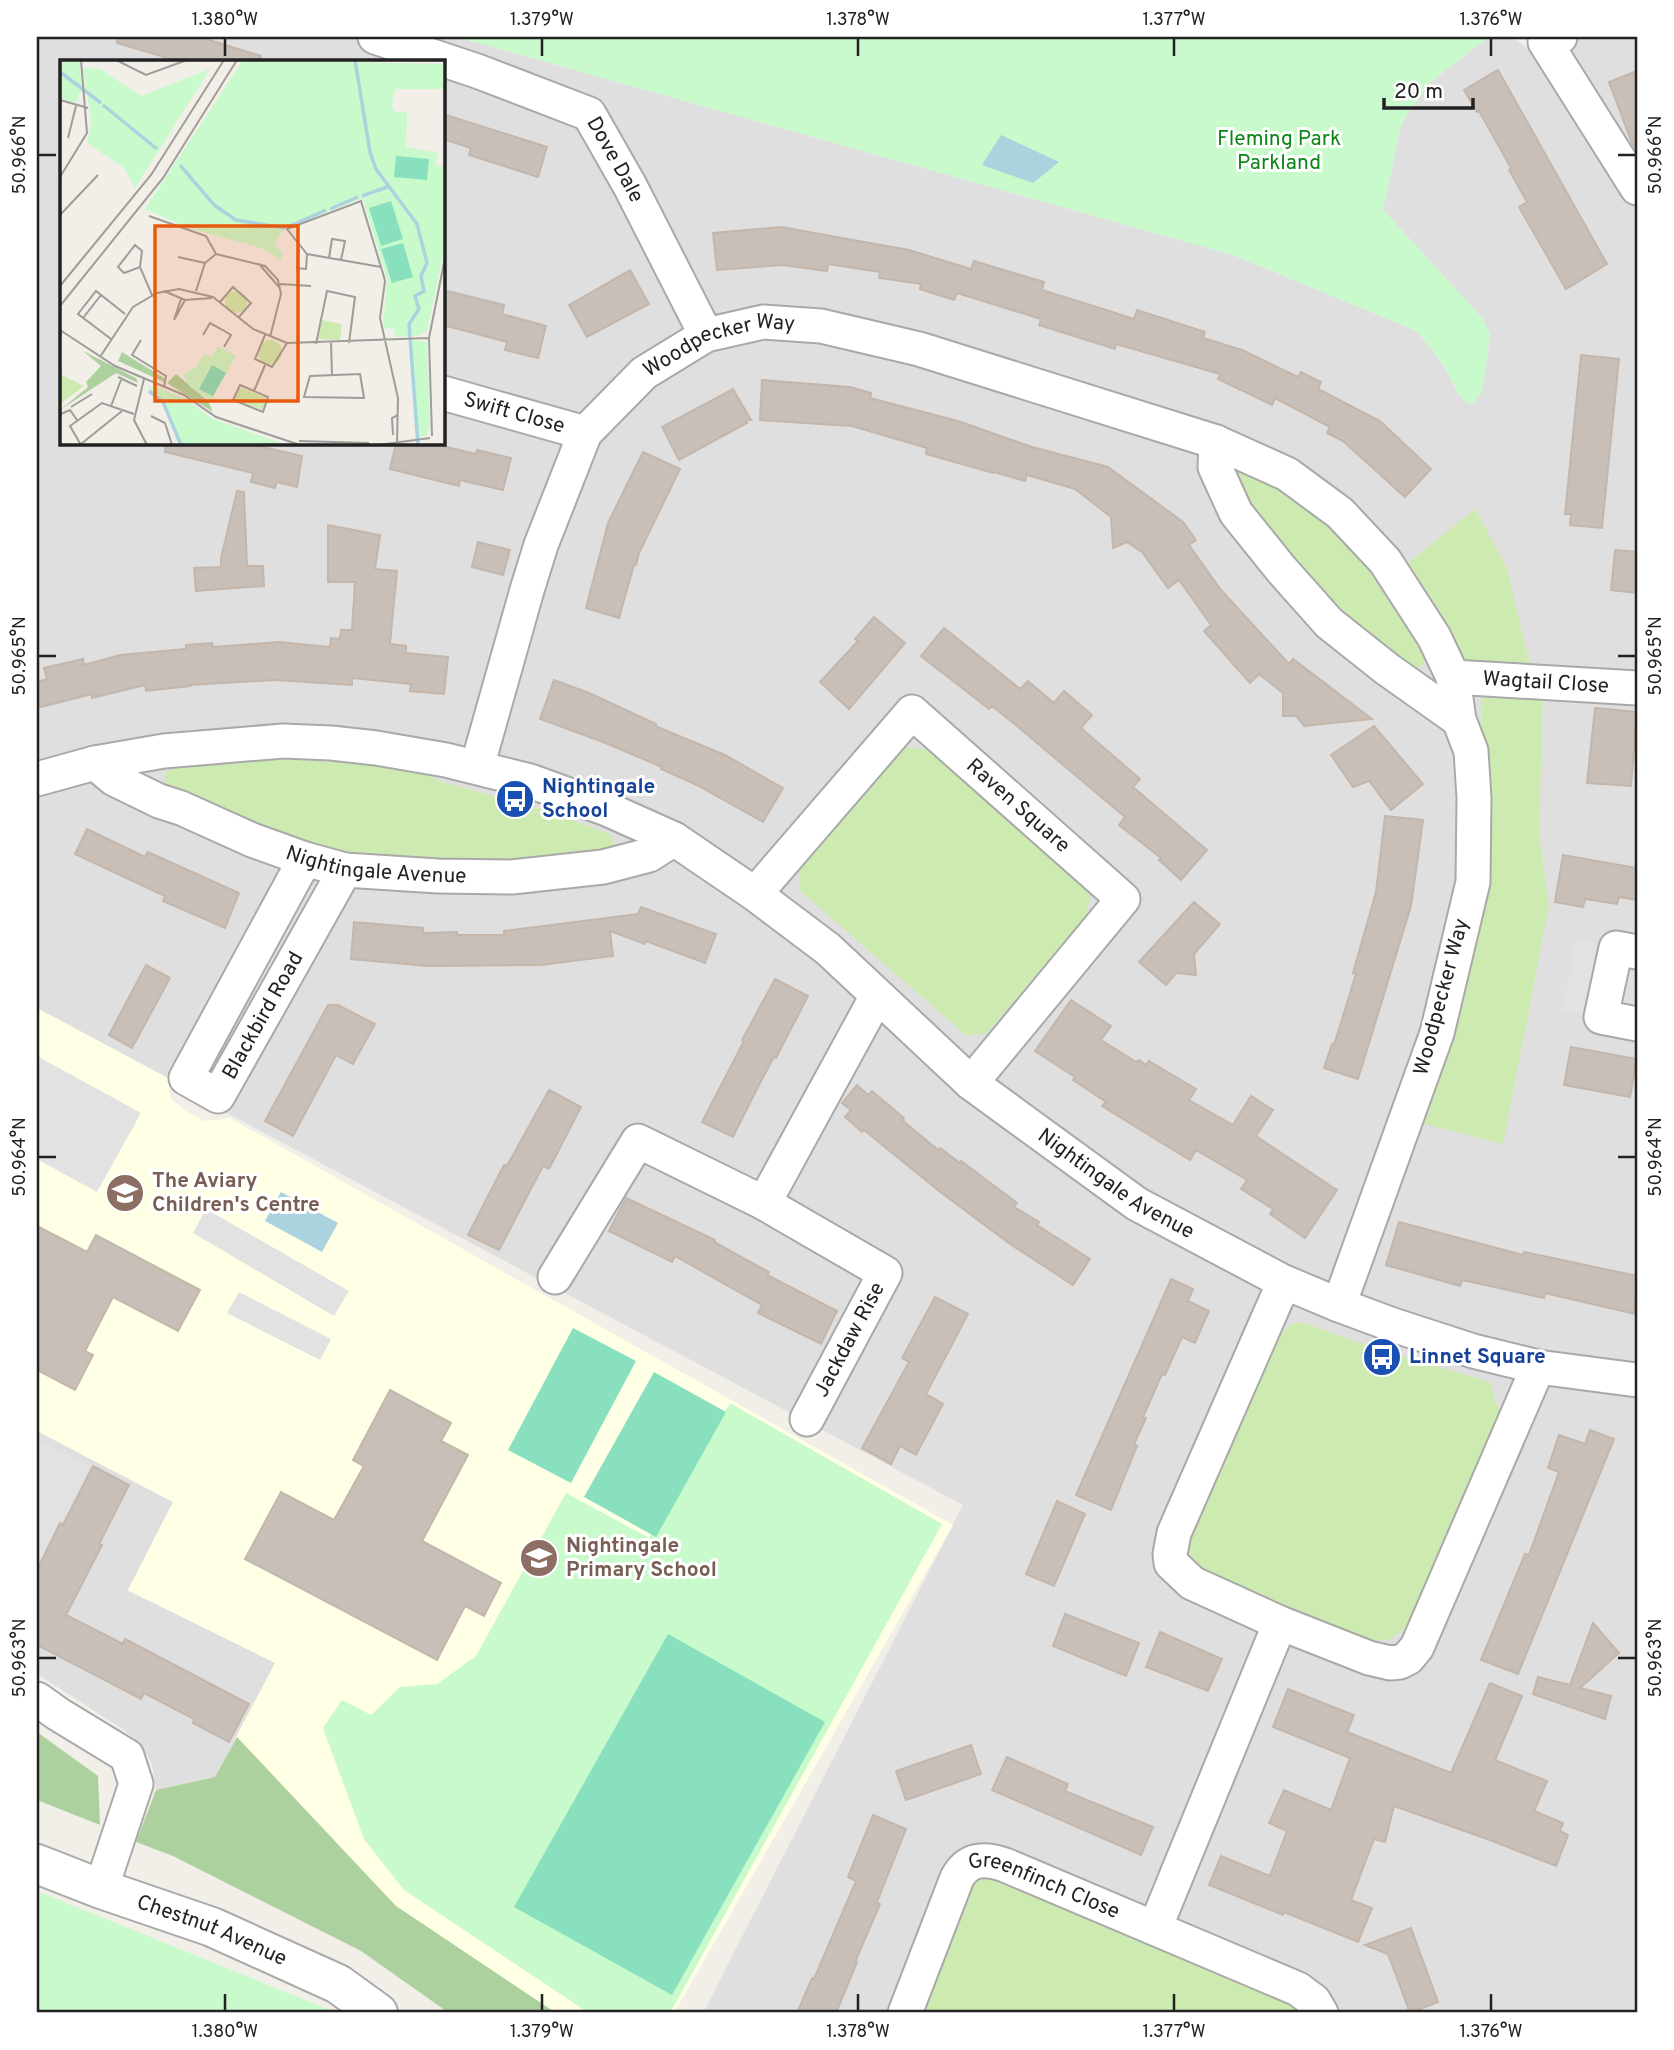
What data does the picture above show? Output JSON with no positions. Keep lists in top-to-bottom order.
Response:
{
  "streets": {
    "street": [
      "Dove Dale",
      "Woodpecker Way",
      "Swift Close",
      "Wagtail Close",
      "Raven Square",
      "Nightingale Avenue",
      "Blackbird Road",
      "Jackdaw Rise",
      "Greenfinch Close",
      "Chestnut Avenue"
    ]
  },
  "crossings": [
    ["Dove Dale", "Woodpecker Way"],
    ["Woodpecker Way", "Swift Close"],
    ["Woodpecker Way", "Wagtail Close"],
    ["Woodpecker Way", "Nightingale Avenue"],
    ["Raven Square", "Nightingale Avenue"],
    ["Nightingale Avenue", "Blackbird Road"]
  ],
  "parks": ["Fleming Park Parkland"],
  "places": {
    "bus stop": ["Nightingale School", "Linnet Square"],
    "school or university": ["The Aviary Children's Centre", "Nightingale Primary School"]
  },
  "scale_bar": "20 m",
  "coordinates": [
    "1.380°W",
    "1.379°W",
    "1.378°W",
    "1.377°W",
    "1.376°W",
    "50.966°N",
    "50.965°N",
    "50.964°N",
    "50.963°N"
  ]
}
